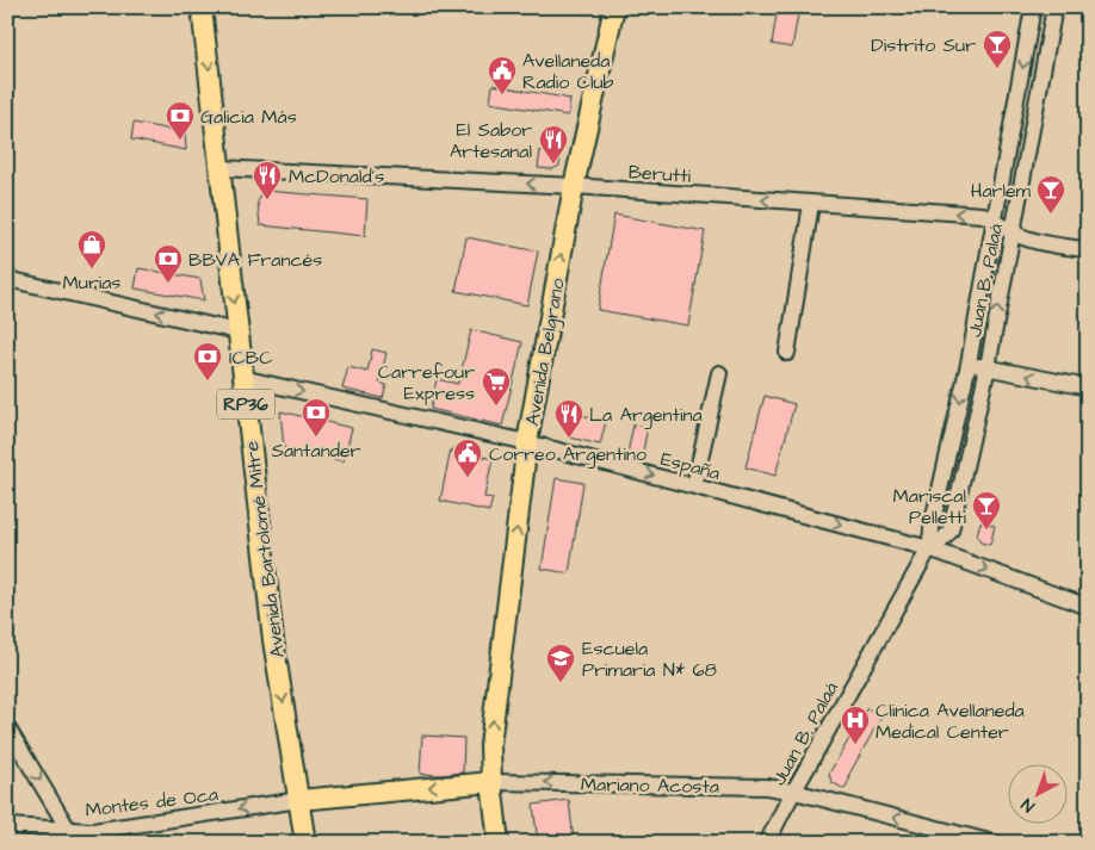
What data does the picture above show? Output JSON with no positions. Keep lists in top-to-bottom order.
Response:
{
  "streets": {
    "main road": [
      "Avenida Belgrano",
      "RP36",
      "Avenida Bartolomé Mitre",
      "Mariano Acosta"
    ],
    "street": [
      "Berutti",
      "Juan B. Palaá",
      "España",
      "Montes de Oca"
    ]
  },
  "crossings": [
    ["Berutti", "Juan B. Palaá"],
    ["Berutti", "Avenida Belgrano"],
    ["Berutti", "Avenida Bartolomé Mitre"],
    ["Juan B. Palaá", "España"],
    ["Juan B. Palaá", "Mariano Acosta"],
    ["Avenida Belgrano", "España"],
    ["Avenida Belgrano", "Mariano Acosta"],
    ["España", "Avenida Bartolomé Mitre"],
    ["Avenida Bartolomé Mitre", "Mariano Acosta"],
    ["Avenida Bartolomé Mitre", "Montes de Oca"],
    ["Mariano Acosta", "Montes de Oca"]
  ],
  "one_way": [
    "Berutti",
    "Avenida Belgrano",
    "España",
    "Avenida Bartolomé Mitre",
    "Mariano Acosta",
    "Montes de Oca"
  ],
  "places": {
    "bar": ["Distrito Sur", "Harlem", "Mariscal Pelletti"],
    "public building": ["Avellaneda Radio Club", "Correo Argentino"],
    "bank": [
      "Galicia Más",
      "BBVA Francés",
      "ICBC",
      "Santander"
    ],
    "restaurant": ["El Sabor Artesanal", "McDonald's", "La Argentina"],
    "shop": ["Murias"],
    "supermarket": ["Carrefour Express"],
    "school or university": ["Escuela Primaria N* 68"],
    "hospital": ["Clinica Avellaneda Medical Center"]
  },
  "north": "bottom left"
}
